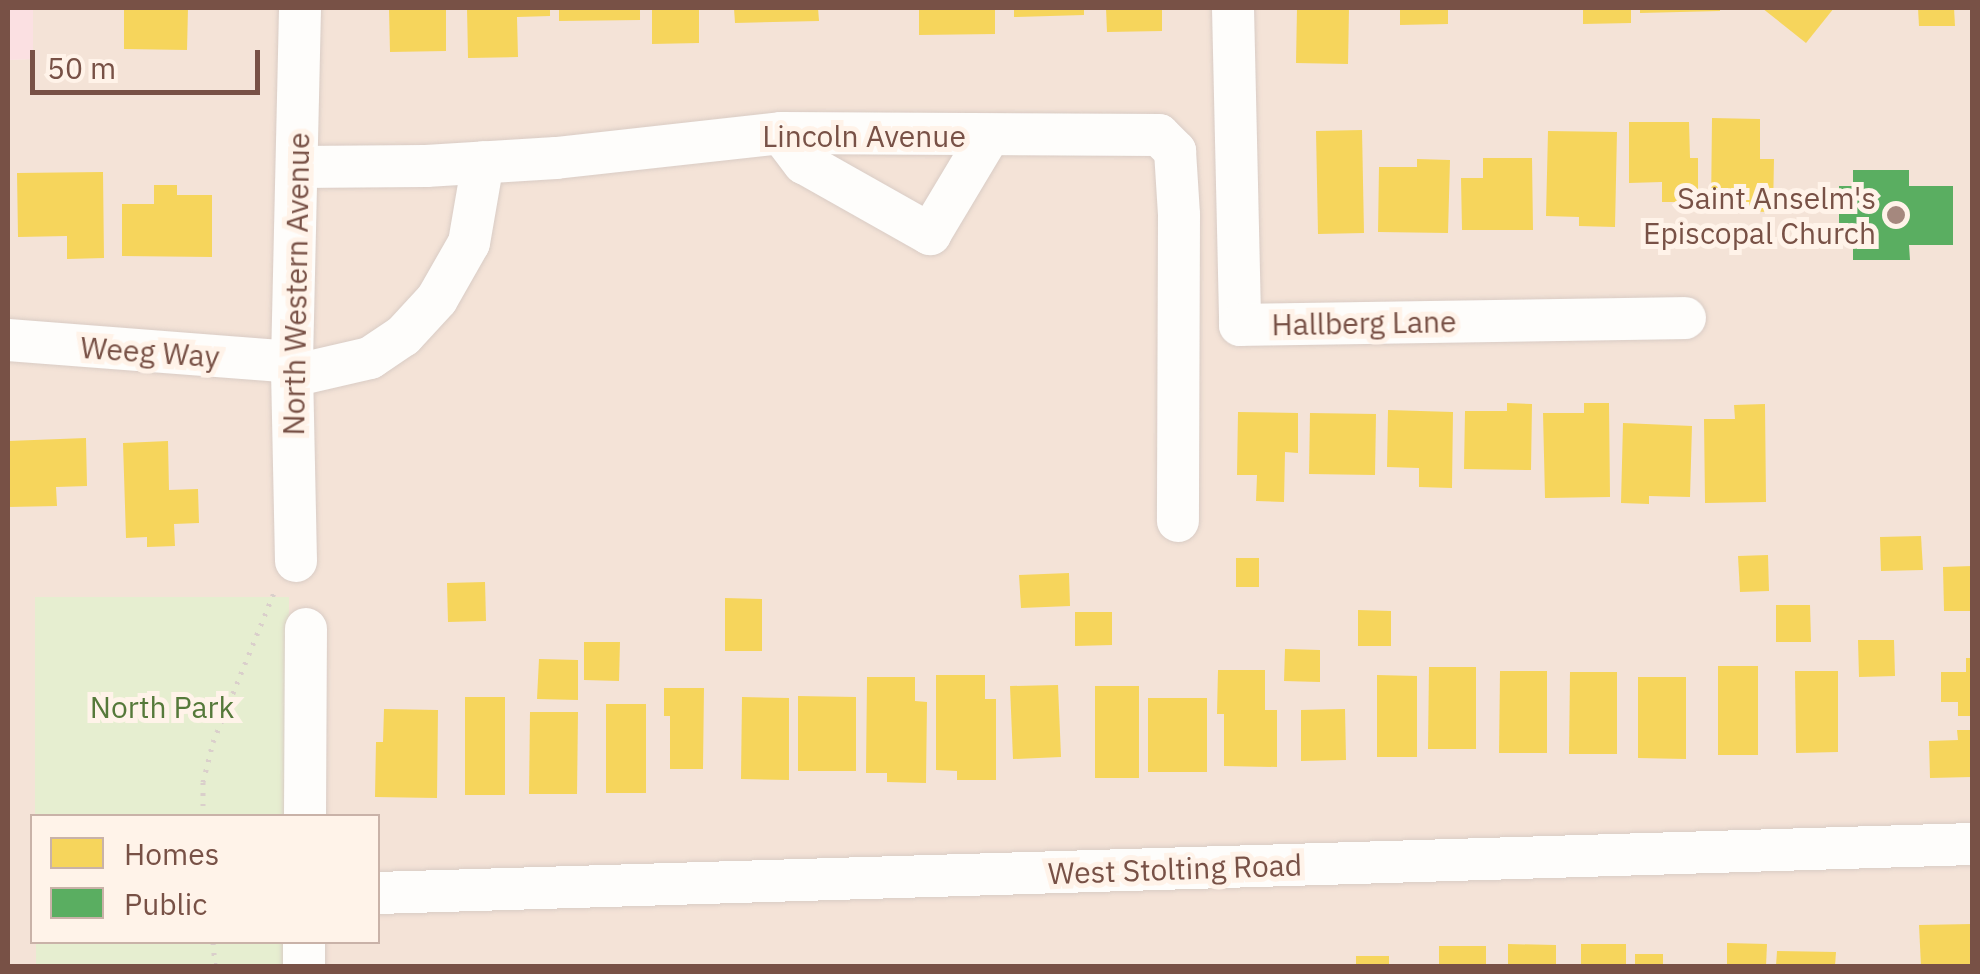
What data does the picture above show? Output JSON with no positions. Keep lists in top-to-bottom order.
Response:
{
  "streets": {
    "street": [
      "Lincoln Avenue",
      "North Western Avenue",
      "Hallberg Lane",
      "Weeg Way",
      "West Stolting Road"
    ]
  },
  "crossings": [
    ["Lincoln Avenue", "North Western Avenue"],
    ["North Western Avenue", "Weeg Way"]
  ],
  "parks": ["North Park"],
  "places": ["Saint Anselm's Episcopal Church"],
  "legend": ["Homes", "Public"],
  "scale_bar": "50 m"
}
